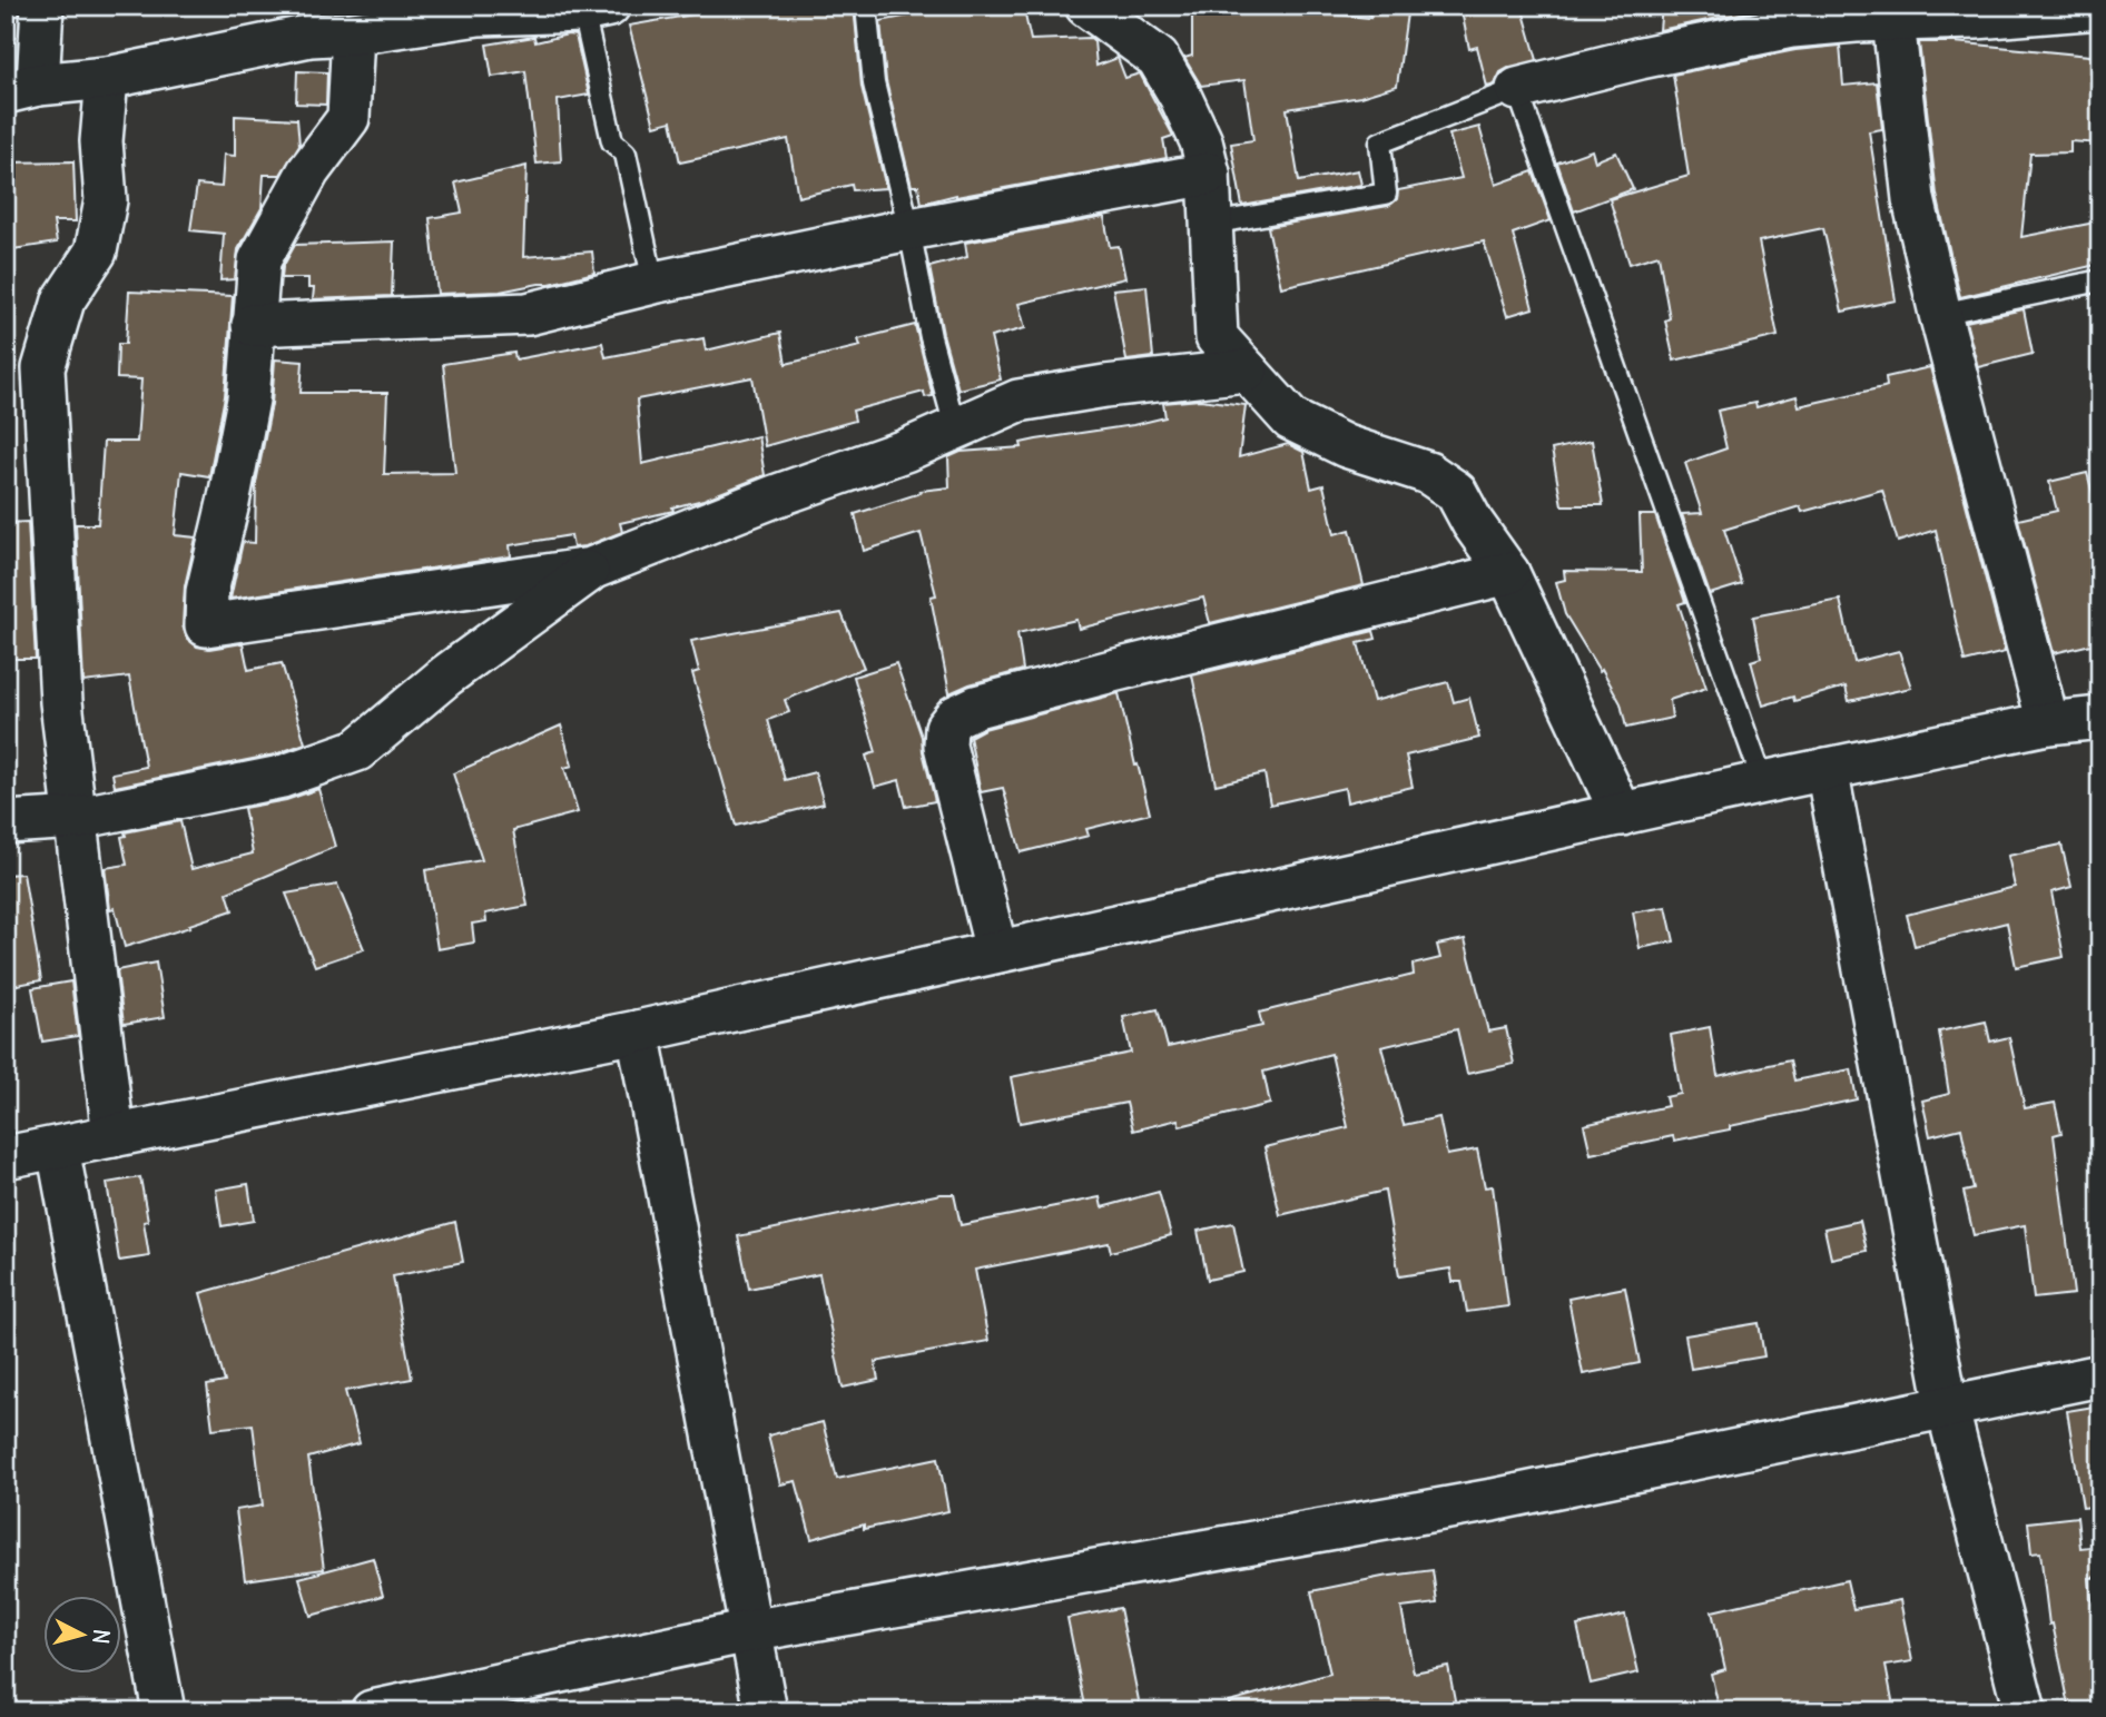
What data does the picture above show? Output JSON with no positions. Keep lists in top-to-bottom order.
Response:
{
  "north": "right"
}
